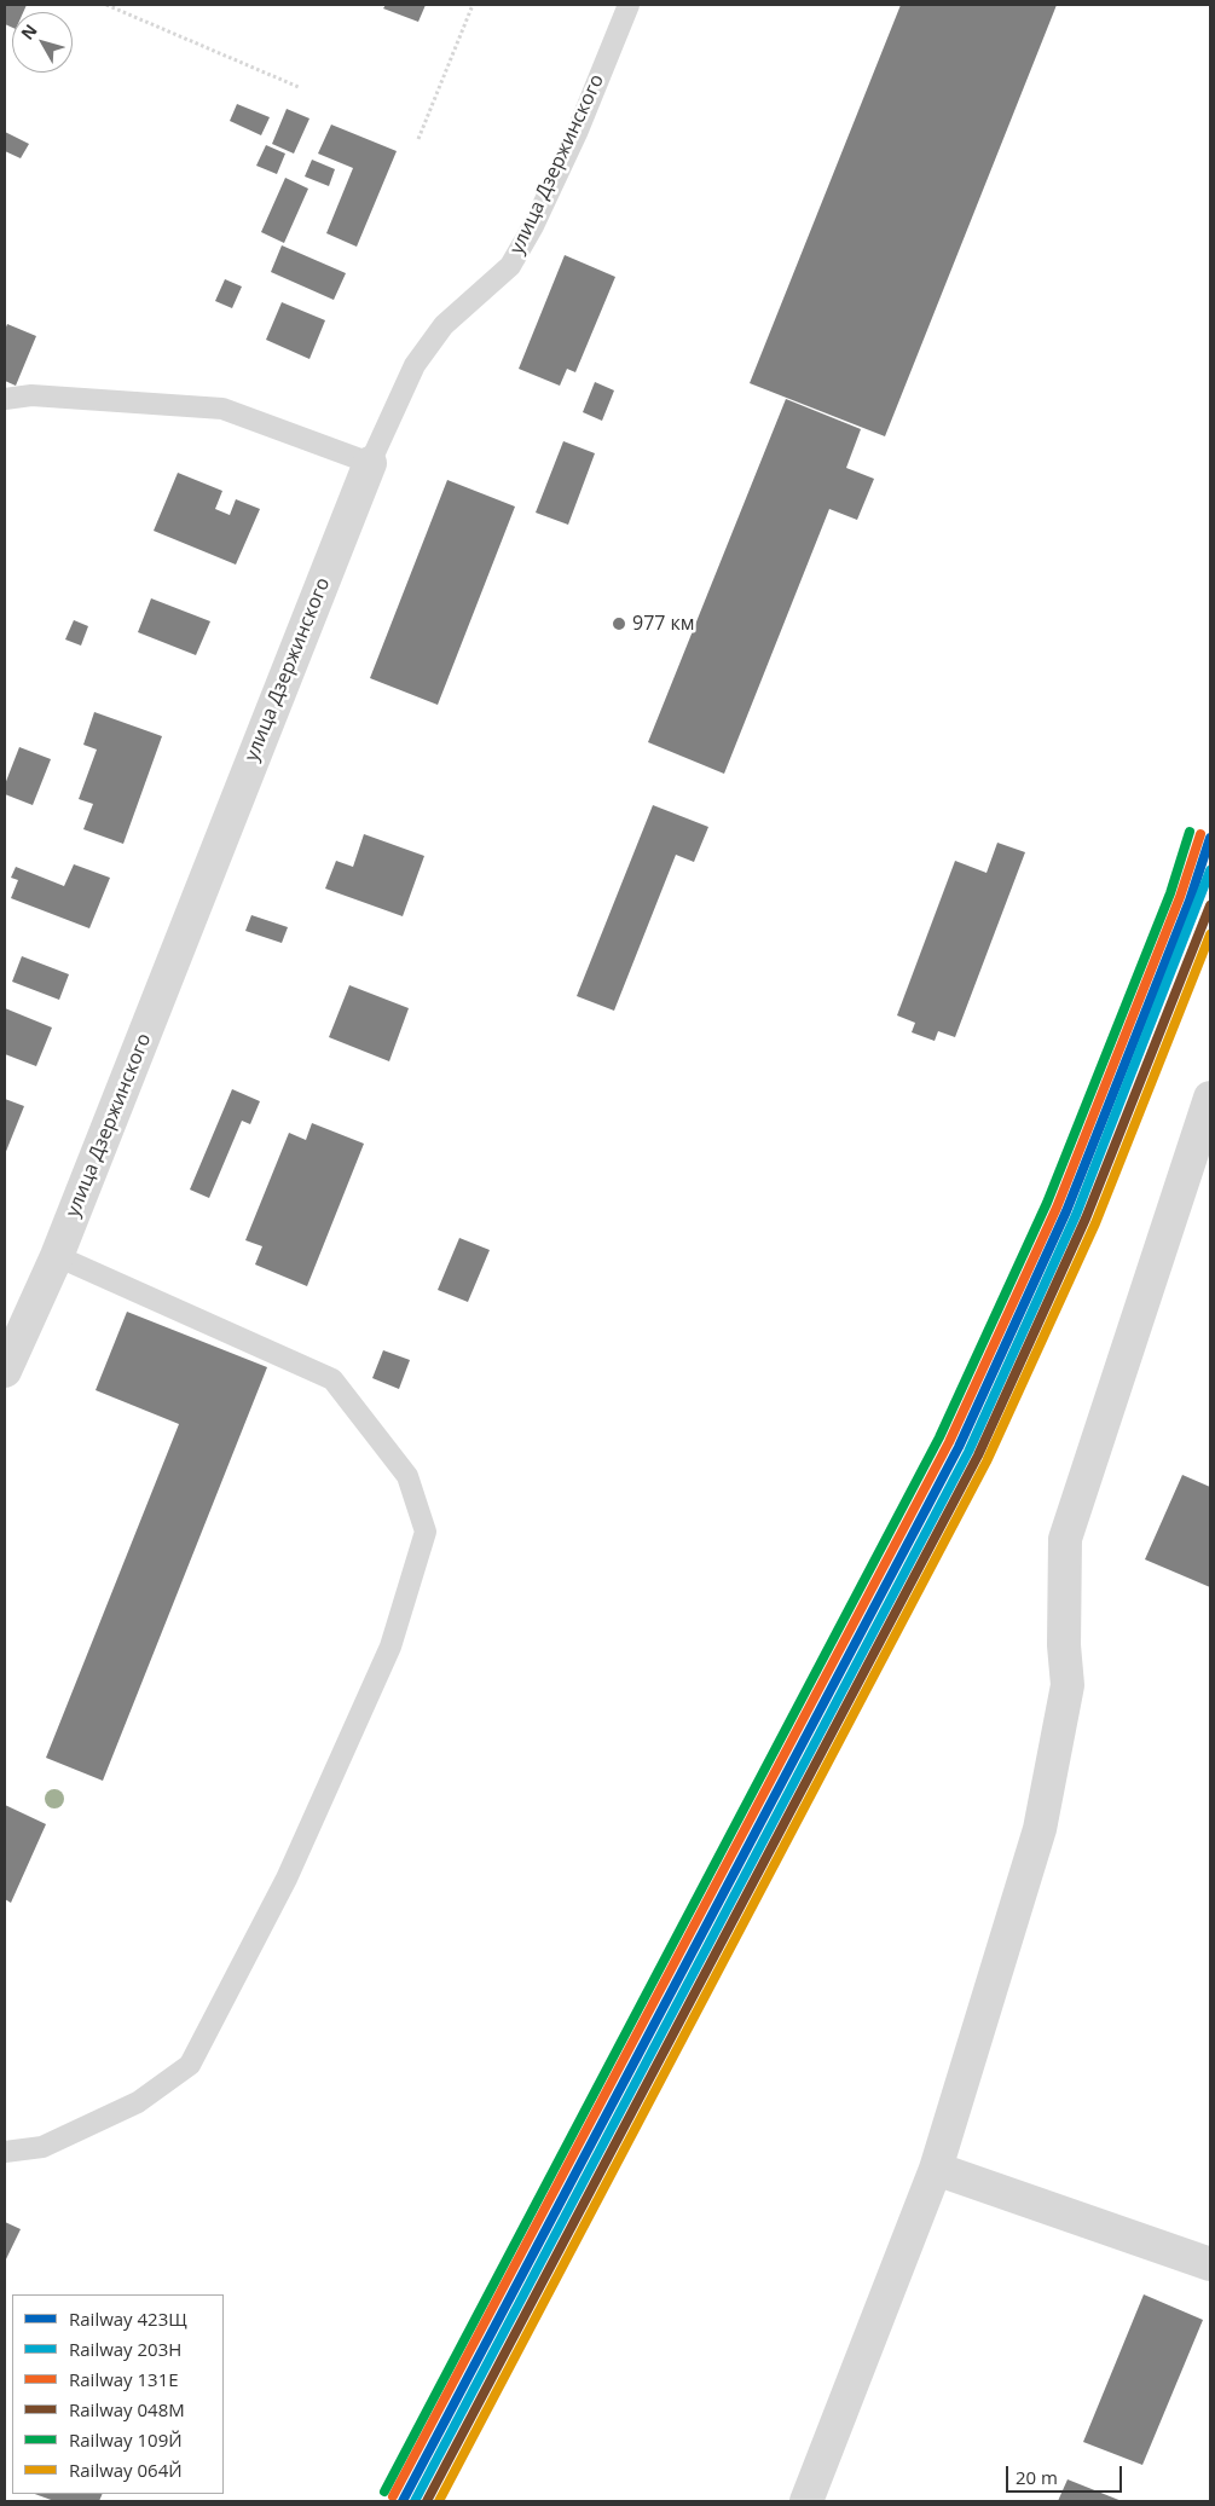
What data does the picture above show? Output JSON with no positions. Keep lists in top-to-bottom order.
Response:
{
  "streets": {
    "street": ["улица Дзержинского"]
  },
  "places": ["977 км"],
  "lines": [
    "rail line 109Й",
    "rail line 131Е",
    "rail line 423Щ",
    "rail line 203Н",
    "rail line 048М",
    "rail line 064Й"
  ],
  "legend": [
    "Railway 423Щ",
    "Railway 203Н",
    "Railway 131Е",
    "Railway 048М",
    "Railway 109Й",
    "Railway 064Й"
  ],
  "scale_bar": "20 m",
  "north": "top left"
}
